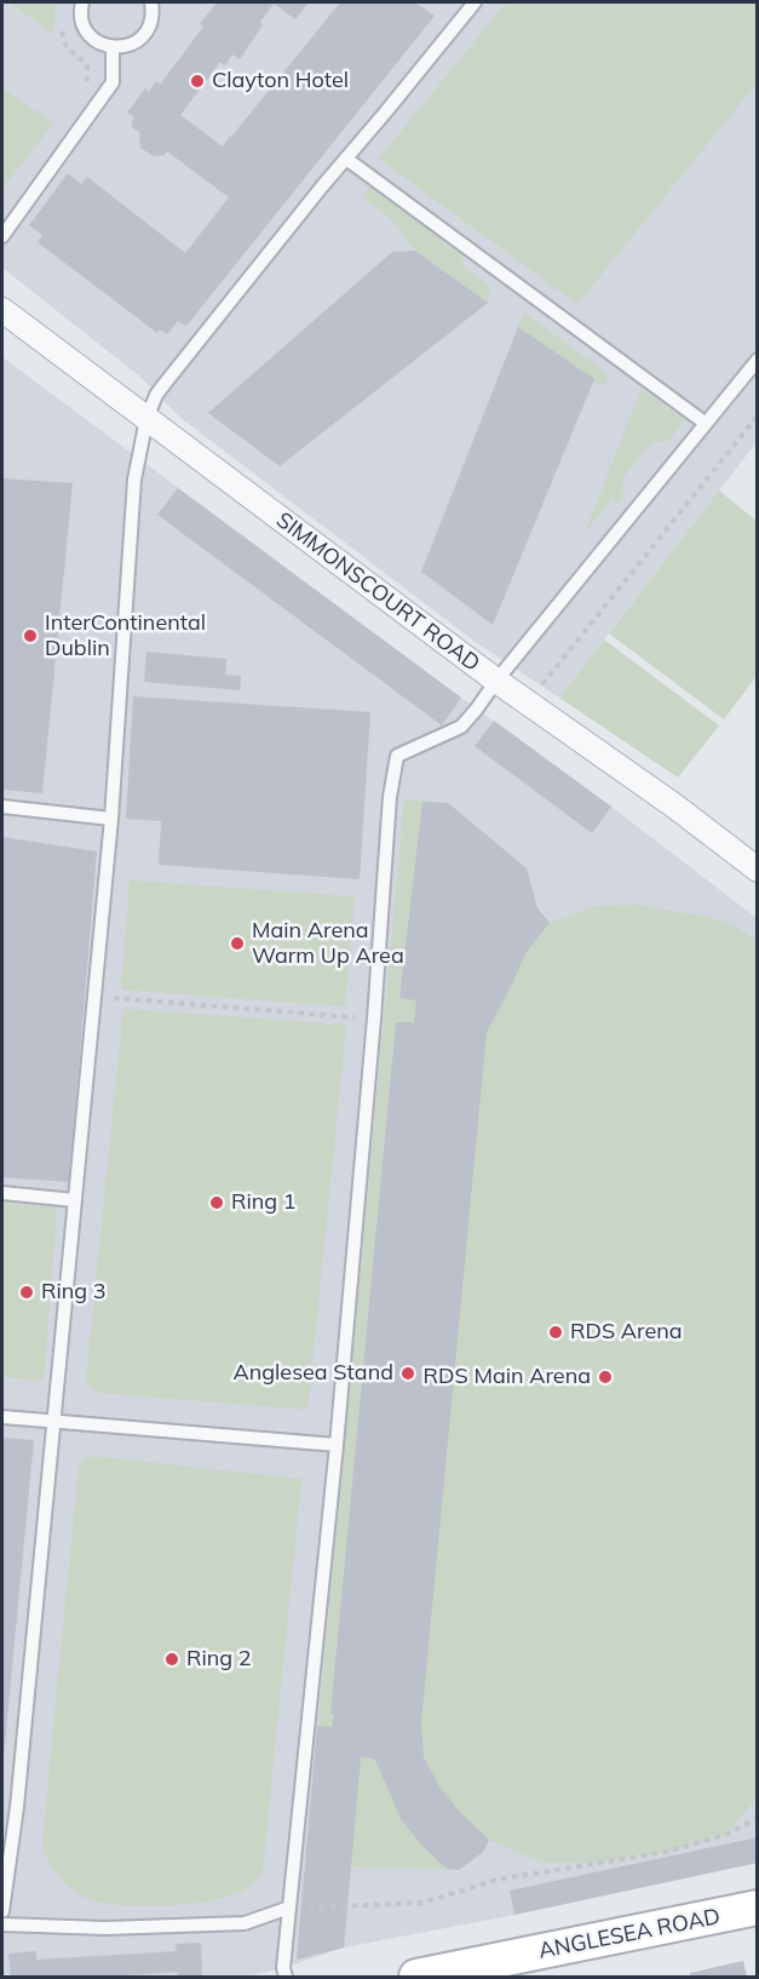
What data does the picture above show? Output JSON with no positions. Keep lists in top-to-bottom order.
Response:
{
  "streets": {
    "main road": ["ANGLESEA ROAD"],
    "street": ["SIMMONSCOURT ROAD"]
  },
  "places": [
    "Clayton Hotel",
    "InterContinental Dublin",
    "Main Arena Warm Up Area",
    "Ring 1",
    "Ring 3",
    "RDS Arena",
    "Anglesea Stand",
    "RDS Main Arena",
    "Ring 2"
  ]
}
